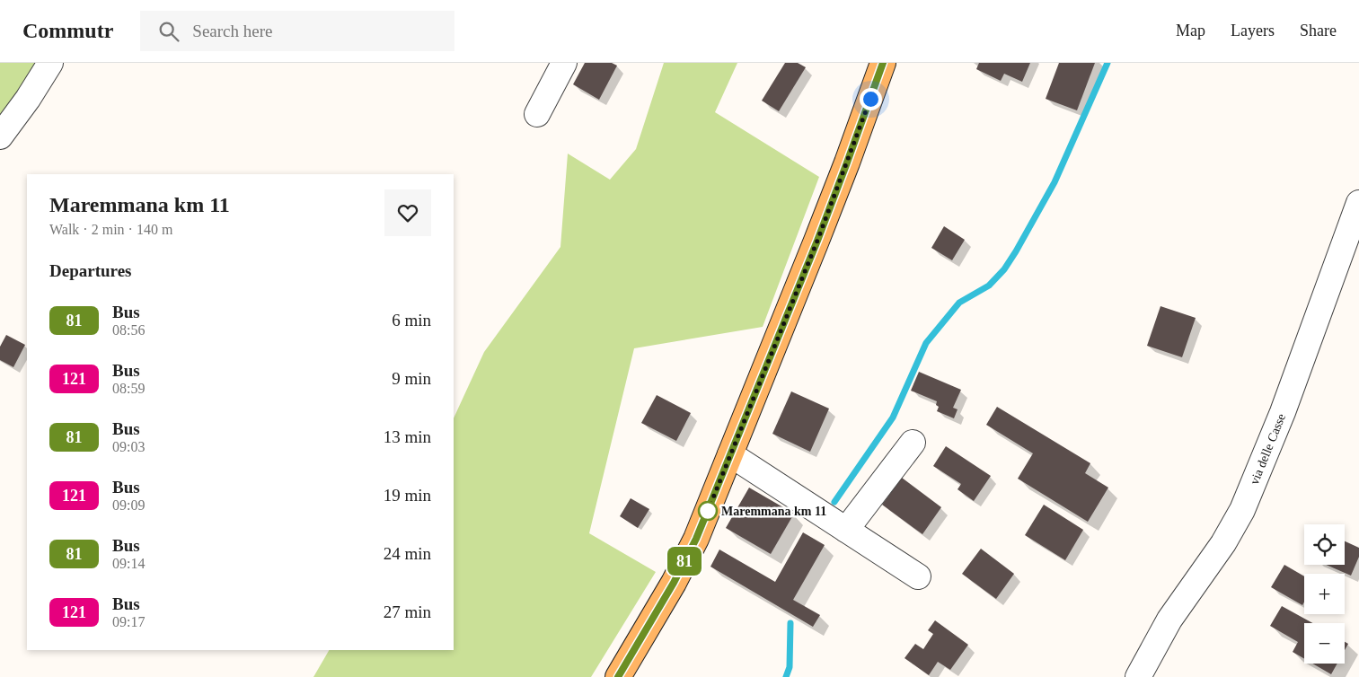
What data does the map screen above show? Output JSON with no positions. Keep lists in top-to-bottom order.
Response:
{
  "streets": {
    "street": ["via delle Casse"]
  },
  "places": ["Maremmana km 11"],
  "lines": ["bus line 81"],
  "page": {
    "header": "Commutr",
    "search": "Search here",
    "nav": ["Map", "Layers", "Share"],
    "on_map": "81",
    "heading": [
      ["Maremmana km 11", "Walk · 2 min · 140 m"],
      "Departures"
    ],
    "list": [
      {
        "mark": "81",
        "name": "Bus",
        "note": "08:56",
        "value": "6 min"
      },
      {
        "mark": "121",
        "name": "Bus",
        "note": "08:59",
        "value": "9 min"
      },
      {
        "mark": "81",
        "name": "Bus",
        "note": "09:03",
        "value": "13 min"
      },
      {
        "mark": "121",
        "name": "Bus",
        "note": "09:09",
        "value": "19 min"
      },
      {
        "mark": "81",
        "name": "Bus",
        "note": "09:14",
        "value": "24 min"
      },
      {
        "mark": "121",
        "name": "Bus",
        "note": "09:17",
        "value": "27 min"
      }
    ],
    "map_buttons": ["+", "−"]
  }
}
